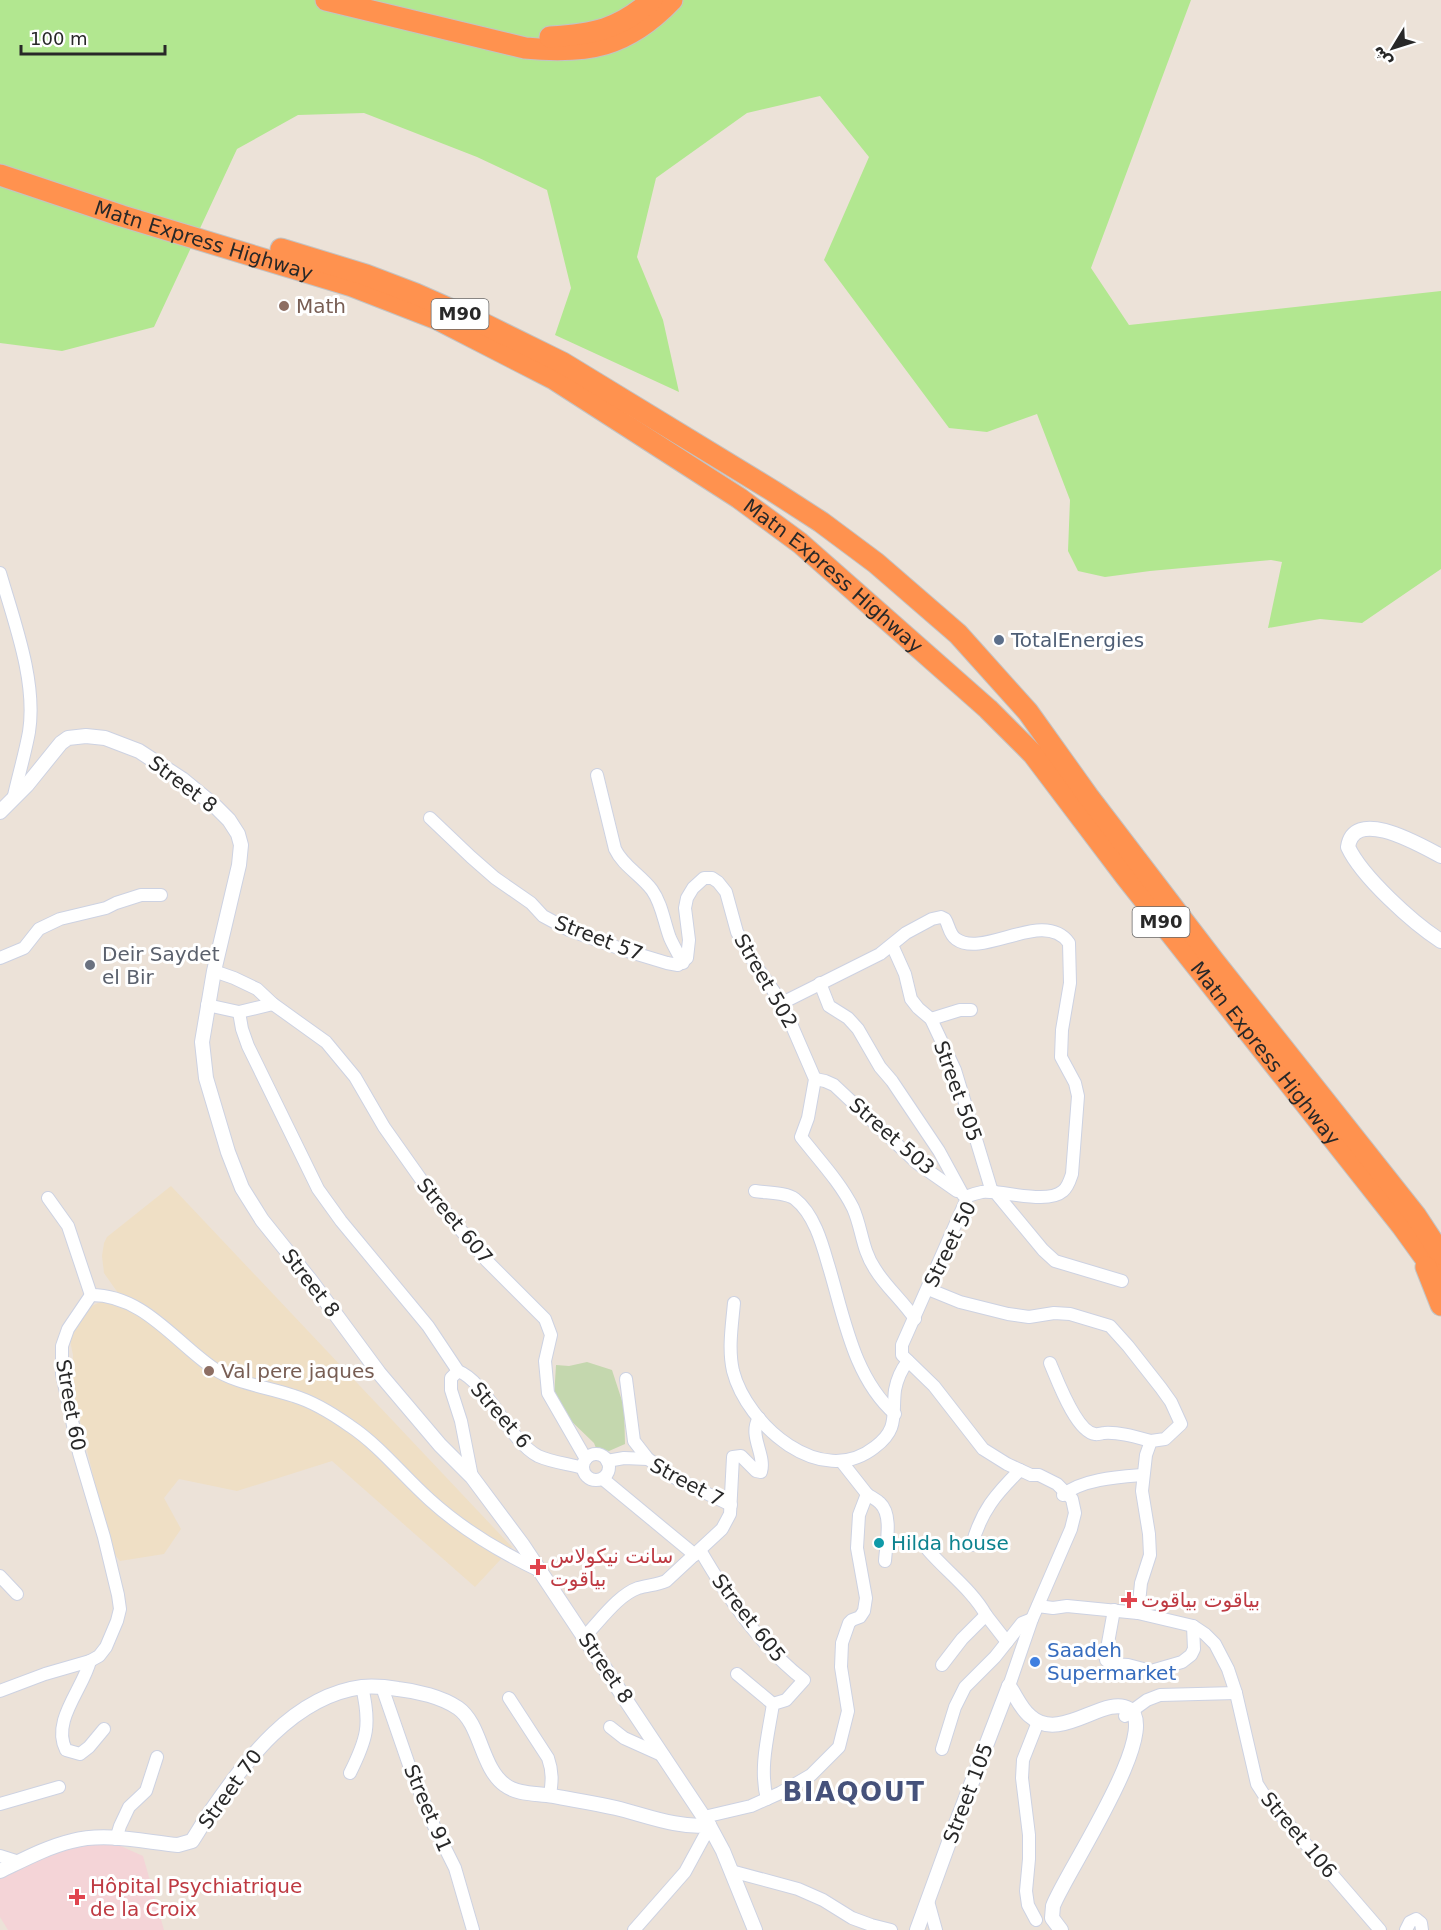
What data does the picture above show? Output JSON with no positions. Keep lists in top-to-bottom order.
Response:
{
  "streets": {
    "highway": ["Matn Express Highway", "M90"],
    "street": [
      "Street 8",
      "Street 57",
      "Street 502",
      "Street 505",
      "Street 503",
      "Street 607",
      "Street 50",
      "Street 60",
      "Street 6",
      "Street 7",
      "Street 605",
      "Street 70",
      "Street 105",
      "Street 91",
      "Street 106"
    ]
  },
  "crossings": [
    ["Street 8", "Street 607"],
    ["Street 8", "Street 6"],
    ["Street 8", "Street 70"],
    ["Street 57", "Street 502"],
    ["Street 502", "Street 503"],
    ["Street 505", "Street 50"],
    ["Street 503", "Street 50"],
    ["Street 607", "Street 6"],
    ["Street 607", "Street 7"],
    ["Street 607", "Street 605"],
    ["Street 6", "Street 7"],
    ["Street 6", "Street 605"],
    ["Street 7", "Street 605"],
    ["Street 70", "Street 91"]
  ],
  "districts": ["BIAQOUT"],
  "places": {
    "other": [
      "Math",
      "TotalEnergies",
      "Deir Saydet el Bir",
      "Val pere jaques",
      "Hilda house",
      "Saadeh Supermarket"
    ],
    "health": ["سانت نيكولاس بياقوت", "بياقوت بياقوت", "Hôpital Psychiatrique de la Croix"]
  },
  "scale_bar": "100 m",
  "north": "bottom left"
}
